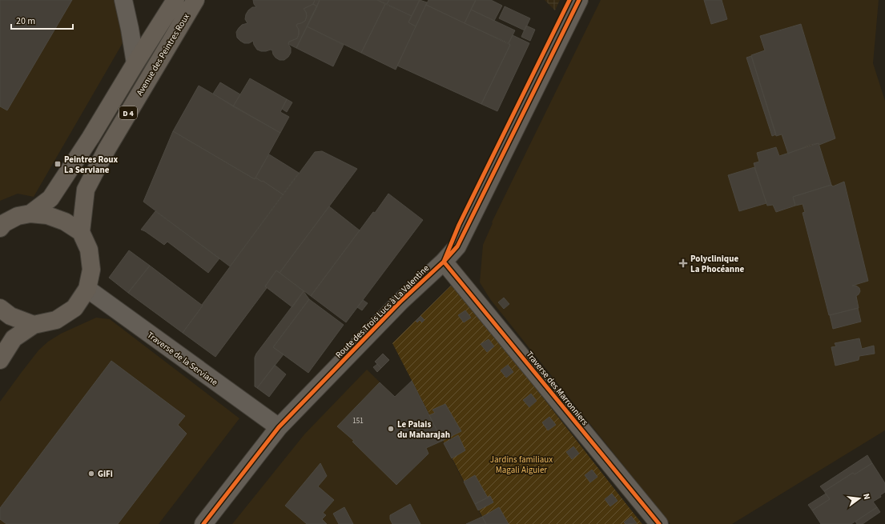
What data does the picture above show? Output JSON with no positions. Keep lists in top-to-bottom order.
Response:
{
  "streets": {
    "main road": ["Avenue des Peintres Roux", "D 4"],
    "street": ["Route des Trois Lucs à La Valentine", "Traverse de la Serviane", "Traverse des Marronniers"]
  },
  "crossings": [
    ["Route des Trois Lucs à La Valentine", "Traverse de la Serviane"],
    ["Route des Trois Lucs à La Valentine", "Traverse des Marronniers"]
  ],
  "parks": ["Jardins familiaux Magali Aiguier"],
  "places": {
    "transit": ["Peintres Roux La Serviane"],
    "health": ["Polyclinique La Phocéanne"],
    "other": ["Le Palais du Maharajah", "GiFi"]
  },
  "house_numbers": ["151"],
  "scale_bar": "20 m",
  "north": "right"
}
